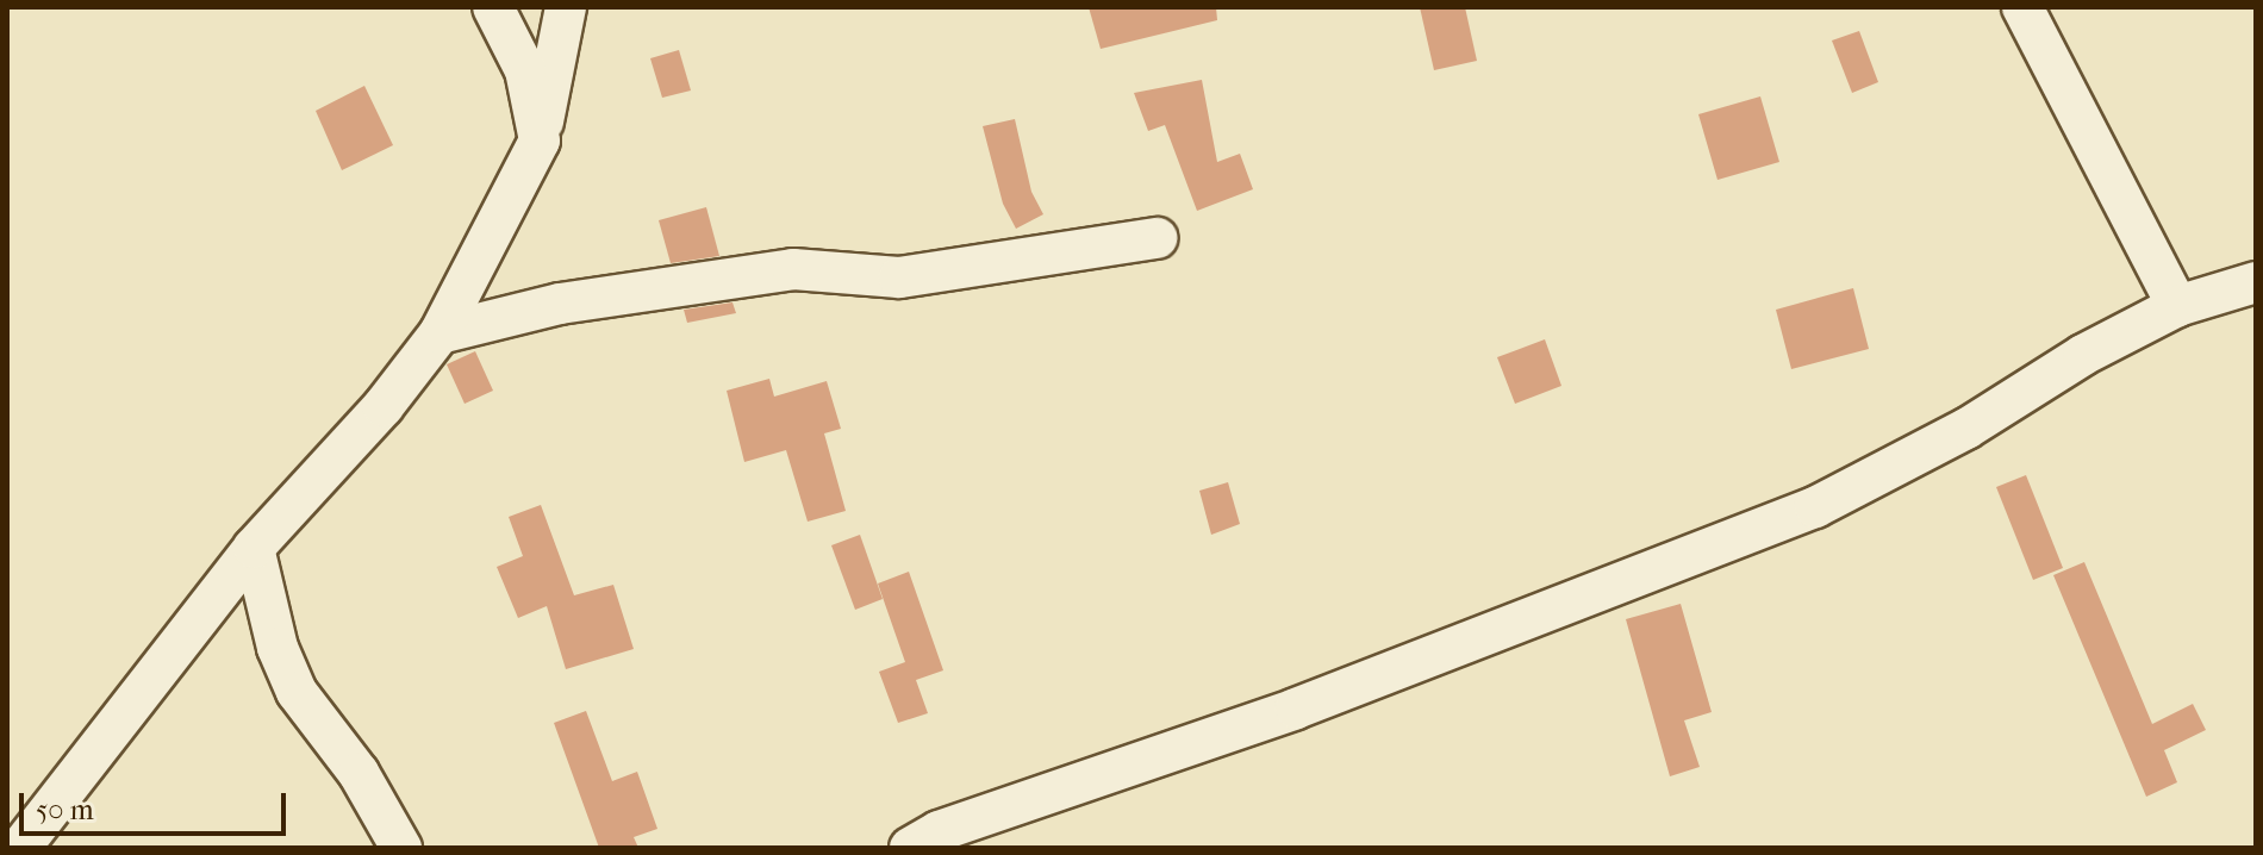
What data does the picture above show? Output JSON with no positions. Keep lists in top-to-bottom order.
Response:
{
  "scale_bar": "50 m"
}
